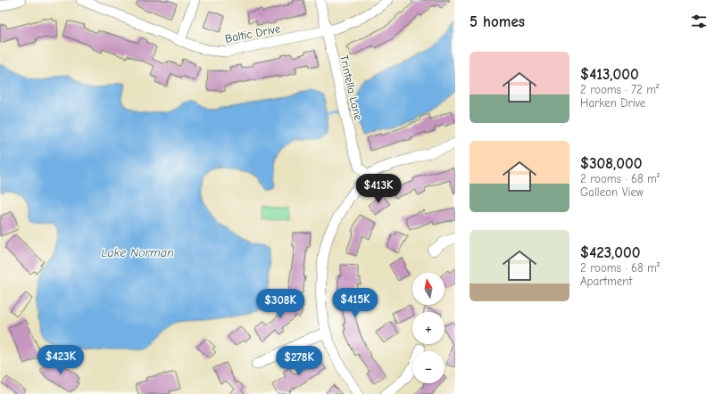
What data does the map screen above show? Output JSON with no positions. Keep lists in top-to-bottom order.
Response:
{
  "streets": {
    "street": ["Baltic Drive", "Trintella Lane"]
  },
  "crossings": [
    ["Baltic Drive", "Trintella Lane"]
  ],
  "water": ["Lake Norman"],
  "north": "top",
  "page": {
    "heading": "5 homes",
    "list": [
      {
        "name": "$413,000",
        "note": "2 rooms · 72 m² · Harken Drive"
      },
      {
        "name": "$308,000",
        "note": "2 rooms · 68 m² · Galleon View"
      },
      {
        "name": "$423,000",
        "note": "2 rooms · 68 m² · Apartment"
      }
    ],
    "price": [
      "$413K",
      "$415K",
      "$308K",
      "$423K",
      "$278K"
    ],
    "map_buttons": ["+", "−"]
  }
}
